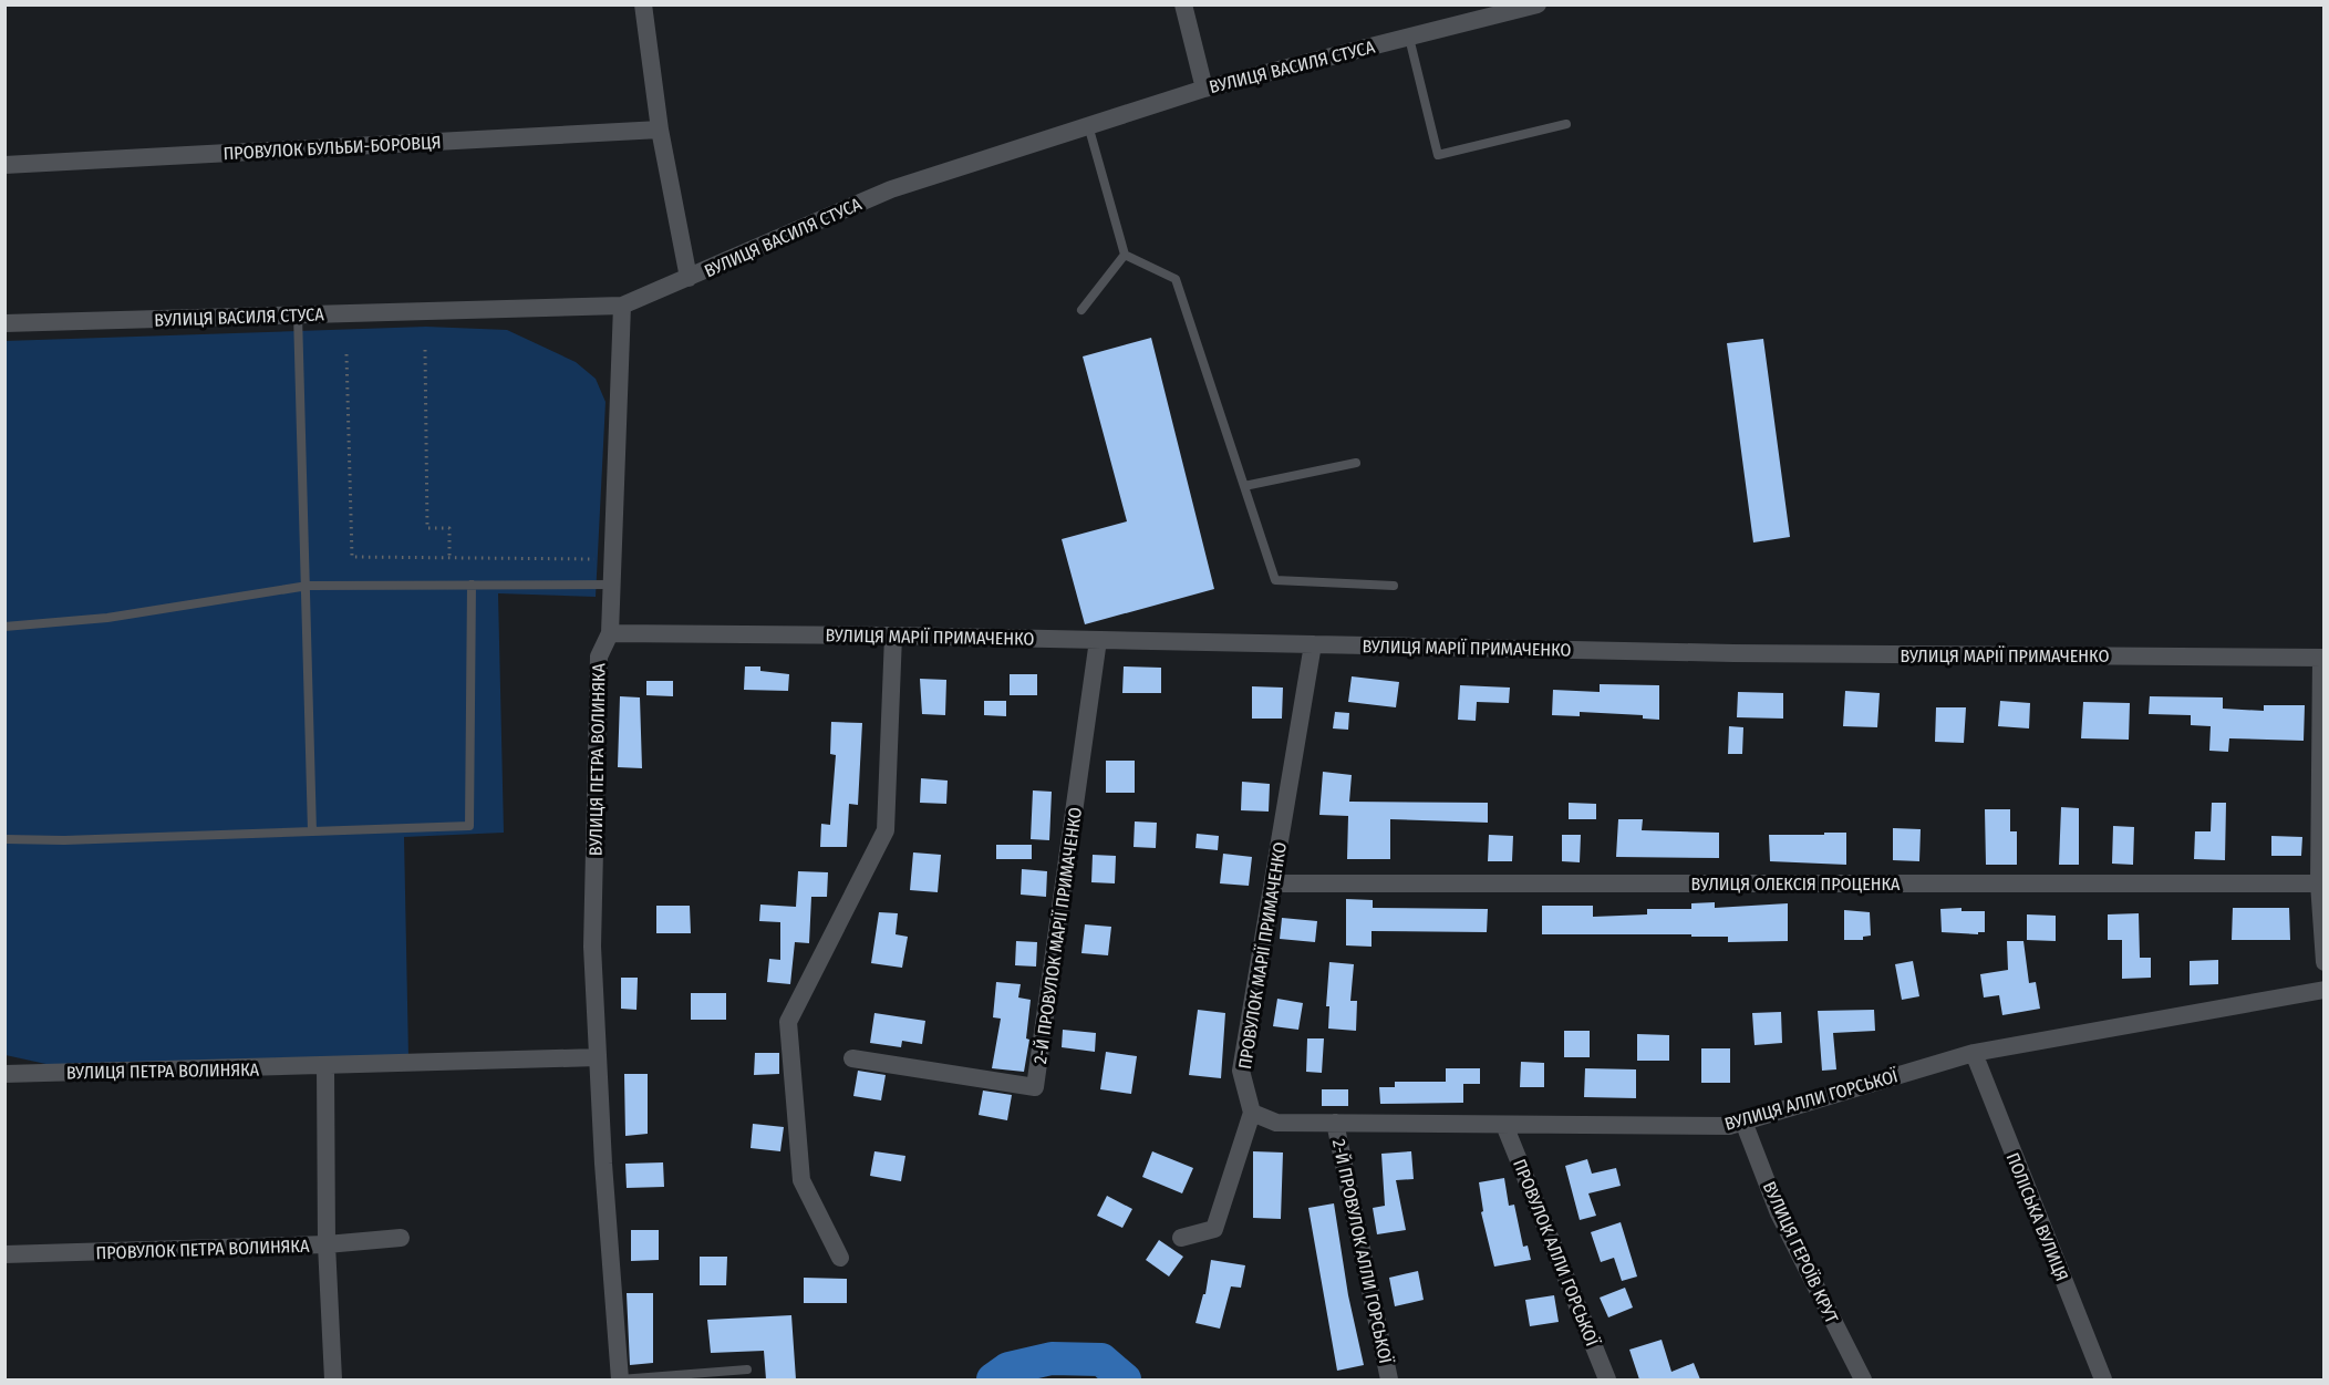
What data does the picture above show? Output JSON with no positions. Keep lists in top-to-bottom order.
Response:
{
  "streets": {
    "street": [
      "ВУЛИЦЯ ВАСИЛЯ СТУСА",
      "ПРОВУЛОК БУЛЬБИ-БОРОВЦЯ",
      "ВУЛИЦЯ МАРІЇ ПРИМАЧЕНКО",
      "ВУЛИЦЯ ПЕТРА ВОЛИНЯКА",
      "ВУЛИЦЯ ОЛЕКСІЯ ПРОЦЕНКА",
      "2-Й ПРОВУЛОК МАРІЇ ПРИМАЧЕНКО",
      "ПРОВУЛОК МАРІЇ ПРИМАЧЕНКО",
      "ВУЛИЦЯ АЛЛИ ГОРСЬКОЇ",
      "ПОЛІСЬКА ВУЛИЦЯ",
      "ПРОВУЛОК ПЕТРА ВОЛИНЯКА",
      "2-Й ПРОВУЛОК АЛЛИ ГОРСЬКОЇ",
      "ПРОВУЛОК АЛЛИ ГОРСЬКОЇ",
      "ВУЛИЦЯ ГЕРОЇВ КРУТ"
    ]
  },
  "crossings": [
    ["ВУЛИЦЯ ВАСИЛЯ СТУСА", "ВУЛИЦЯ ПЕТРА ВОЛИНЯКА"],
    ["ВУЛИЦЯ МАРІЇ ПРИМАЧЕНКО", "ВУЛИЦЯ ПЕТРА ВОЛИНЯКА"],
    ["ВУЛИЦЯ МАРІЇ ПРИМАЧЕНКО", "2-Й ПРОВУЛОК МАРІЇ ПРИМАЧЕНКО"],
    ["ВУЛИЦЯ МАРІЇ ПРИМАЧЕНКО", "ПРОВУЛОК МАРІЇ ПРИМАЧЕНКО"],
    ["ВУЛИЦЯ ОЛЕКСІЯ ПРОЦЕНКА", "ПРОВУЛОК МАРІЇ ПРИМАЧЕНКО"],
    ["ПРОВУЛОК МАРІЇ ПРИМАЧЕНКО", "ВУЛИЦЯ АЛЛИ ГОРСЬКОЇ"],
    ["ВУЛИЦЯ АЛЛИ ГОРСЬКОЇ", "ПОЛІСЬКА ВУЛИЦЯ"],
    ["ВУЛИЦЯ АЛЛИ ГОРСЬКОЇ", "2-Й ПРОВУЛОК АЛЛИ ГОРСЬКОЇ"],
    ["ВУЛИЦЯ АЛЛИ ГОРСЬКОЇ", "ПРОВУЛОК АЛЛИ ГОРСЬКОЇ"],
    ["ВУЛИЦЯ АЛЛИ ГОРСЬКОЇ", "ВУЛИЦЯ ГЕРОЇВ КРУТ"]
  ]
}
